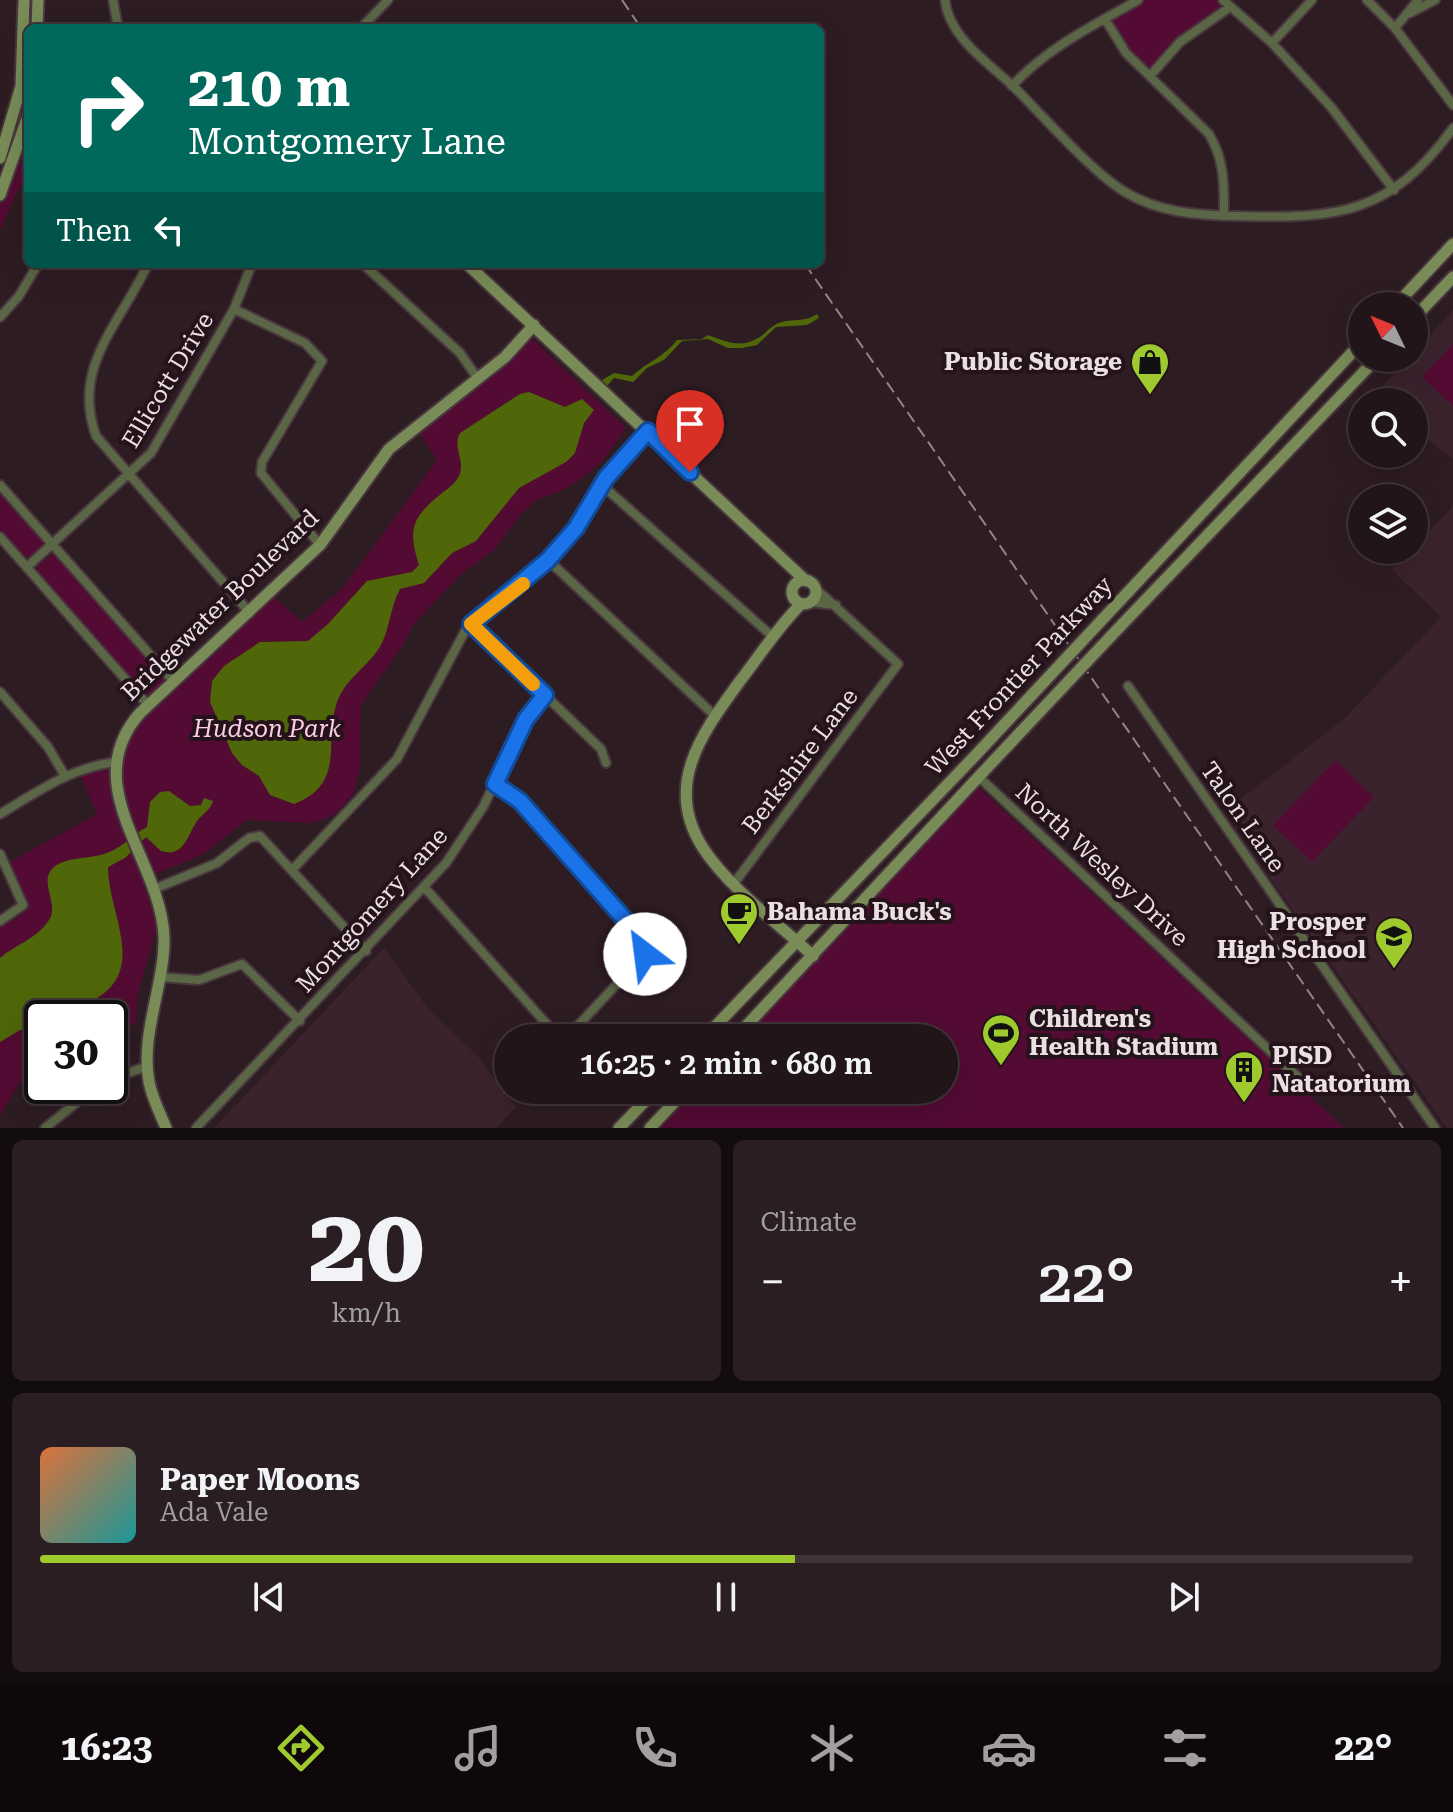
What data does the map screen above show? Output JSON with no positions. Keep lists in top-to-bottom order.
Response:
{
  "streets": {
    "street": [
      "Ellicott Drive",
      "Bridgewater Boulevard",
      "West Frontier Parkway",
      "Berkshire Lane",
      "Talon Lane",
      "North Wesley Drive",
      "Montgomery Lane"
    ]
  },
  "crossings": [
    ["West Frontier Parkway", "North Wesley Drive"]
  ],
  "parks": ["Hudson Park"],
  "places": {
    "shop": ["Public Storage"],
    "cafe": ["Bahama Buck's"],
    "school or university": ["Prosper High School"],
    "sports": ["Children's Health Stadium"],
    "building": ["PISD Natatorium"]
  },
  "north": "top left",
  "page": {
    "turn": ["210 m", "Montgomery Lane"],
    "then": "Then",
    "limit": "30",
    "trip": "16:25 · 2 min · 680 m",
    "tile": [
      ["20", "km/h"],
      "Climate"
    ],
    "heat": ["−", "22°", "+"],
    "song": ["Paper Moons", "Ada Vale"],
    "tabs": ["16:23", "22°"]
  }
}
